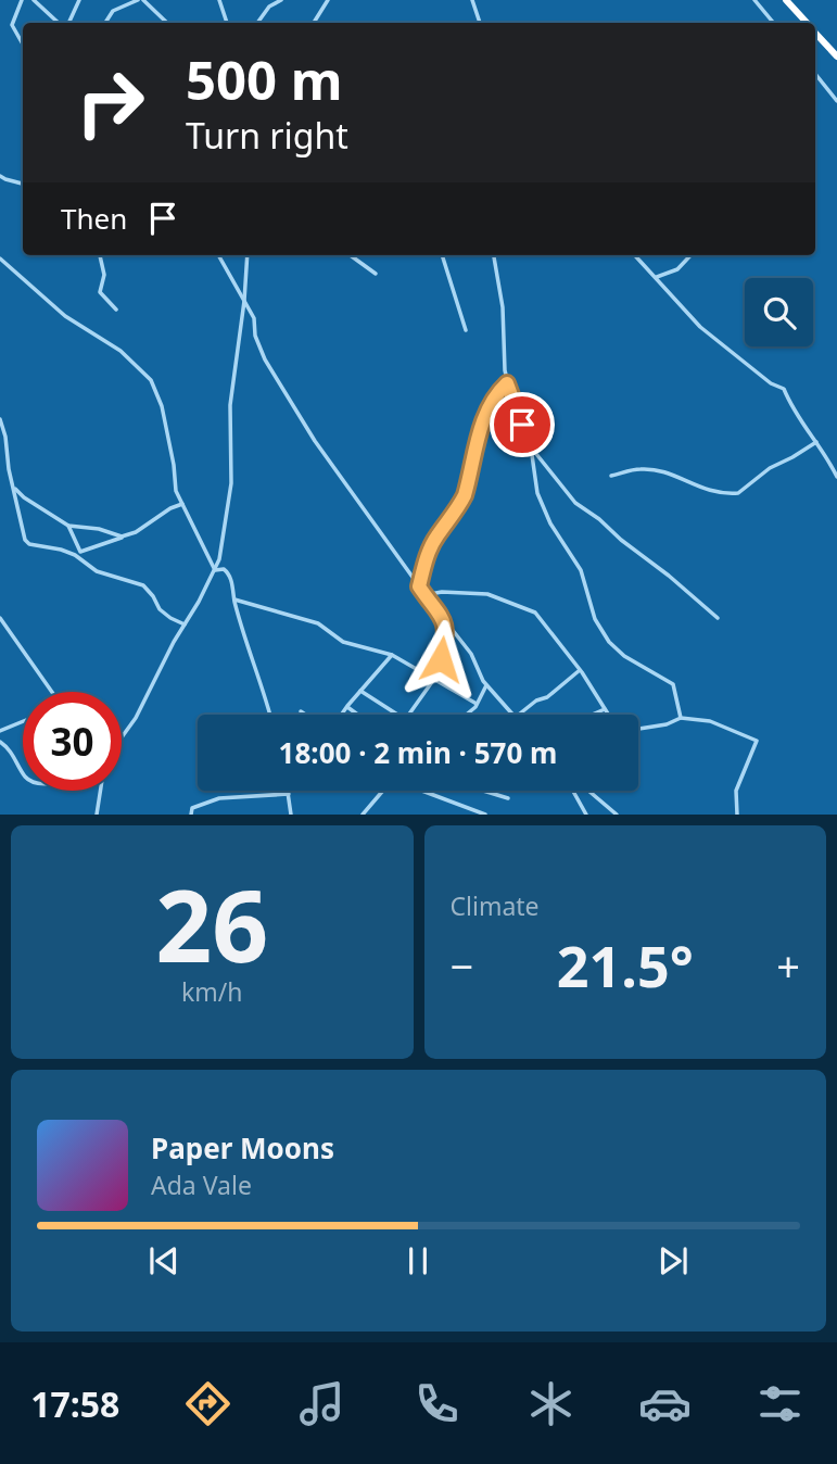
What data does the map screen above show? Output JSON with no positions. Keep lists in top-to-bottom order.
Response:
{
  "page": {
    "turn": ["500 m", "Turn right"],
    "then": "Then",
    "limit": "30",
    "trip": "18:00 · 2 min · 570 m",
    "tile": [
      ["26", "km/h"],
      "Climate"
    ],
    "heat": ["−", "21.5°", "+"],
    "song": ["Paper Moons", "Ada Vale"],
    "tabs": "17:58"
  }
}
